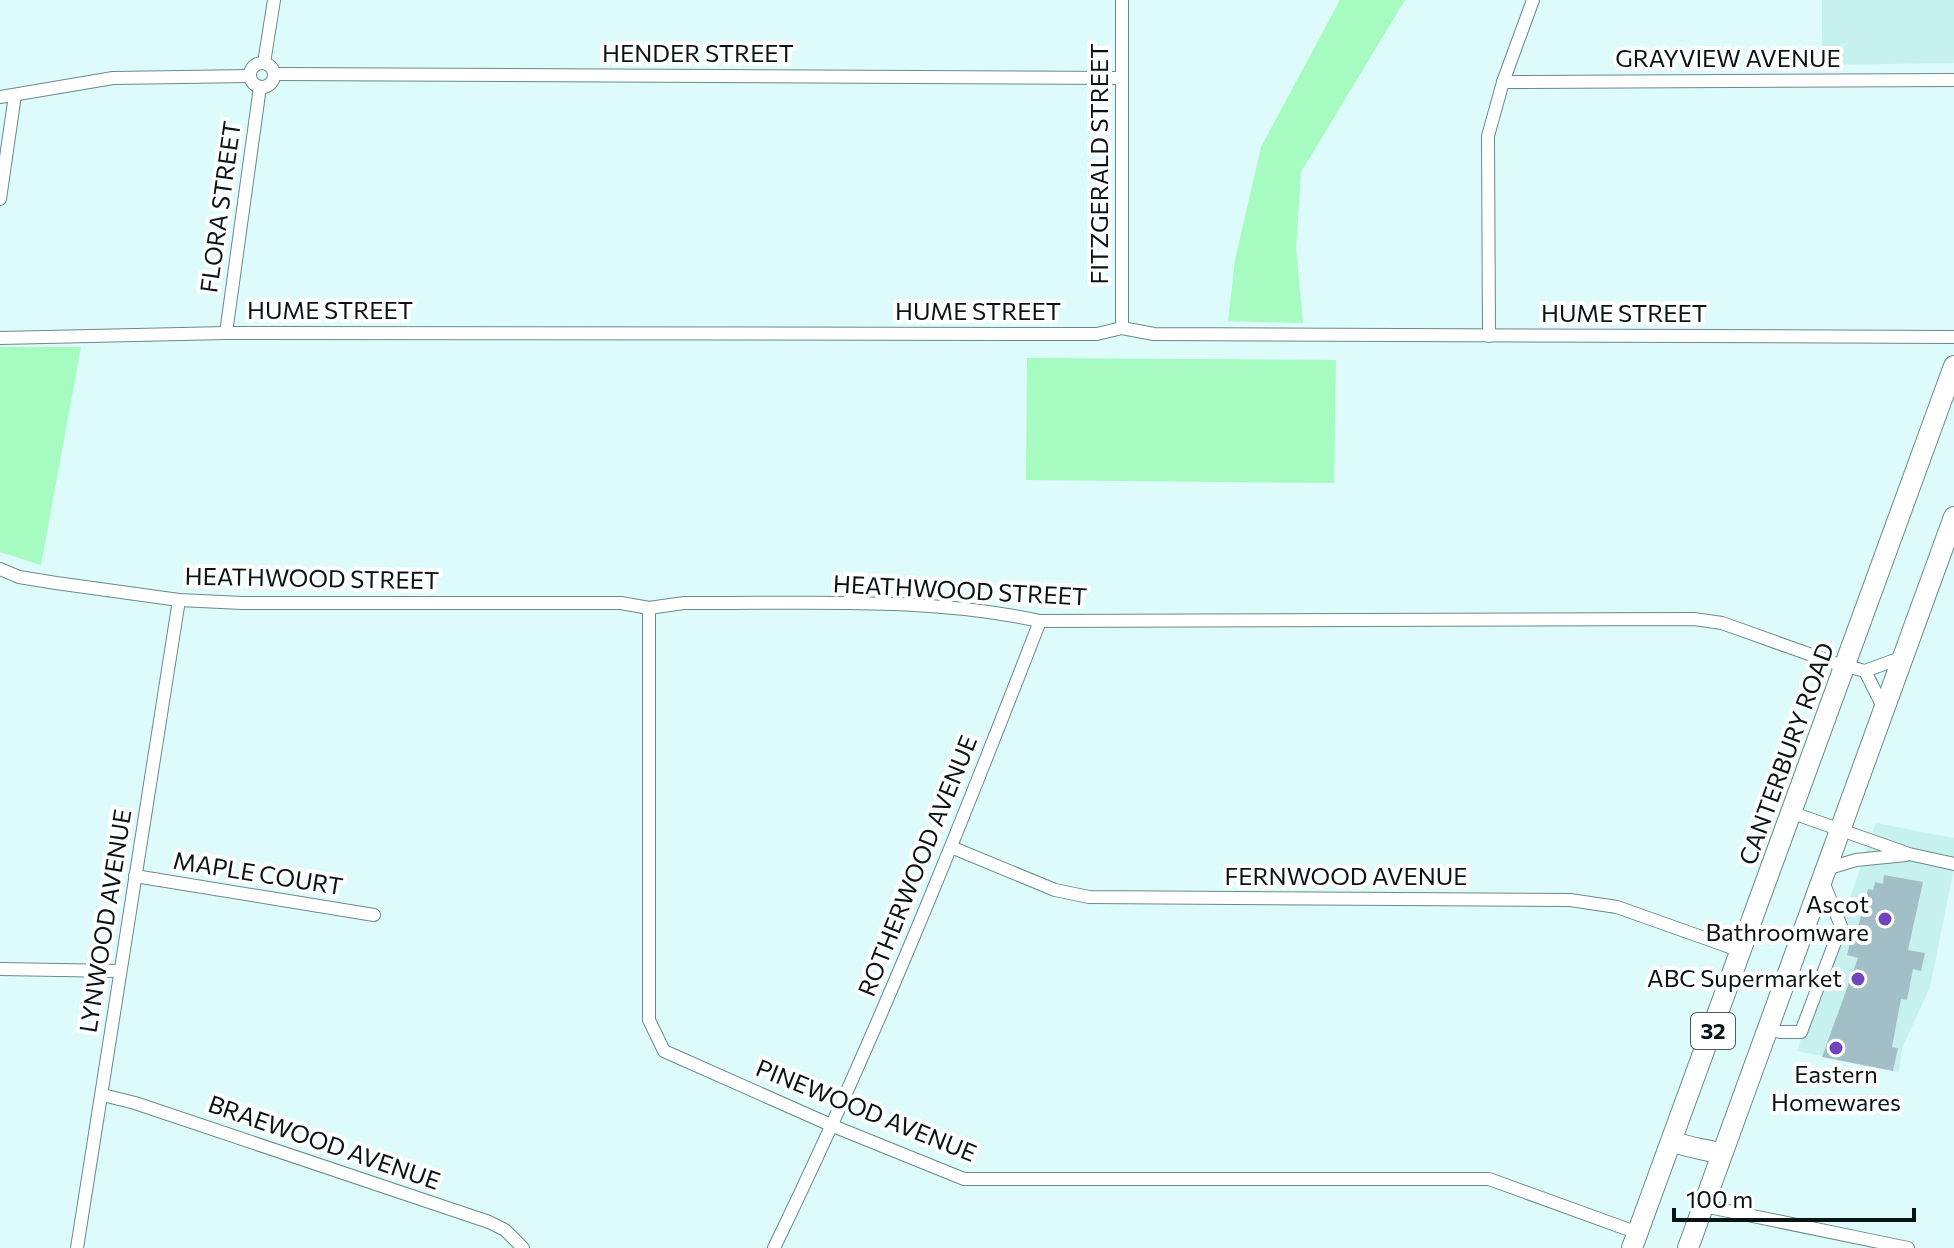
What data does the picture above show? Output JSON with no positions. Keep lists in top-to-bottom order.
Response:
{
  "streets": {
    "main road": ["CANTERBURY ROAD", "32"],
    "street": [
      "HENDER STREET",
      "GRAYVIEW AVENUE",
      "FITZGERALD STREET",
      "FLORA STREET",
      "HUME STREET",
      "HEATHWOOD STREET",
      "ROTHERWOOD AVENUE",
      "MAPLE COURT",
      "FERNWOOD AVENUE",
      "LYNWOOD AVENUE",
      "PINEWOOD AVENUE",
      "BRAEWOOD AVENUE"
    ]
  },
  "crossings": [
    ["HENDER STREET", "FITZGERALD STREET"],
    ["HENDER STREET", "FLORA STREET"],
    ["FITZGERALD STREET", "HUME STREET"],
    ["FLORA STREET", "HUME STREET"],
    ["HEATHWOOD STREET", "CANTERBURY ROAD"],
    ["HEATHWOOD STREET", "ROTHERWOOD AVENUE"],
    ["HEATHWOOD STREET", "LYNWOOD AVENUE"],
    ["HEATHWOOD STREET", "PINEWOOD AVENUE"],
    ["CANTERBURY ROAD", "FERNWOOD AVENUE"],
    ["CANTERBURY ROAD", "PINEWOOD AVENUE"],
    ["ROTHERWOOD AVENUE", "FERNWOOD AVENUE"],
    ["ROTHERWOOD AVENUE", "PINEWOOD AVENUE"],
    ["MAPLE COURT", "LYNWOOD AVENUE"],
    ["LYNWOOD AVENUE", "BRAEWOOD AVENUE"]
  ],
  "places": ["Ascot Bathroomware", "ABC Supermarket", "Eastern Homewares"],
  "scale_bar": "100 m"
}
